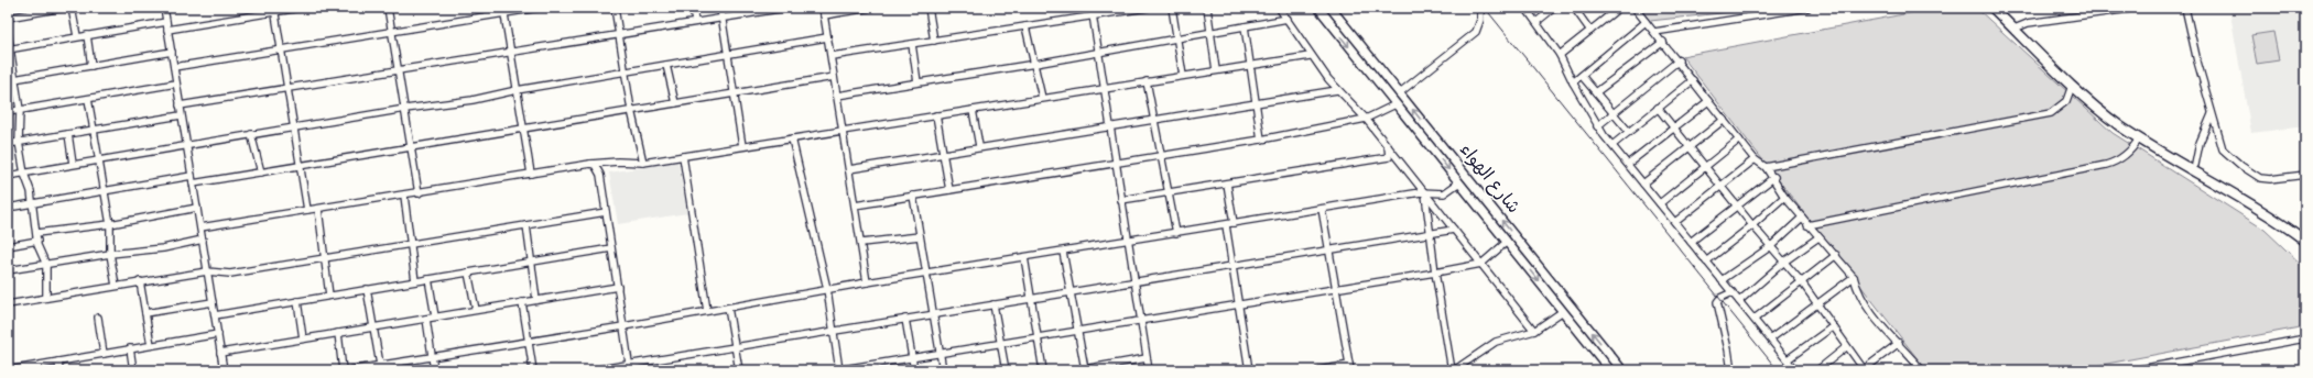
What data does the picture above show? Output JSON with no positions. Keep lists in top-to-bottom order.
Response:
{
  "streets": {
    "main road": ["شارع الهواء"]
  }
}
